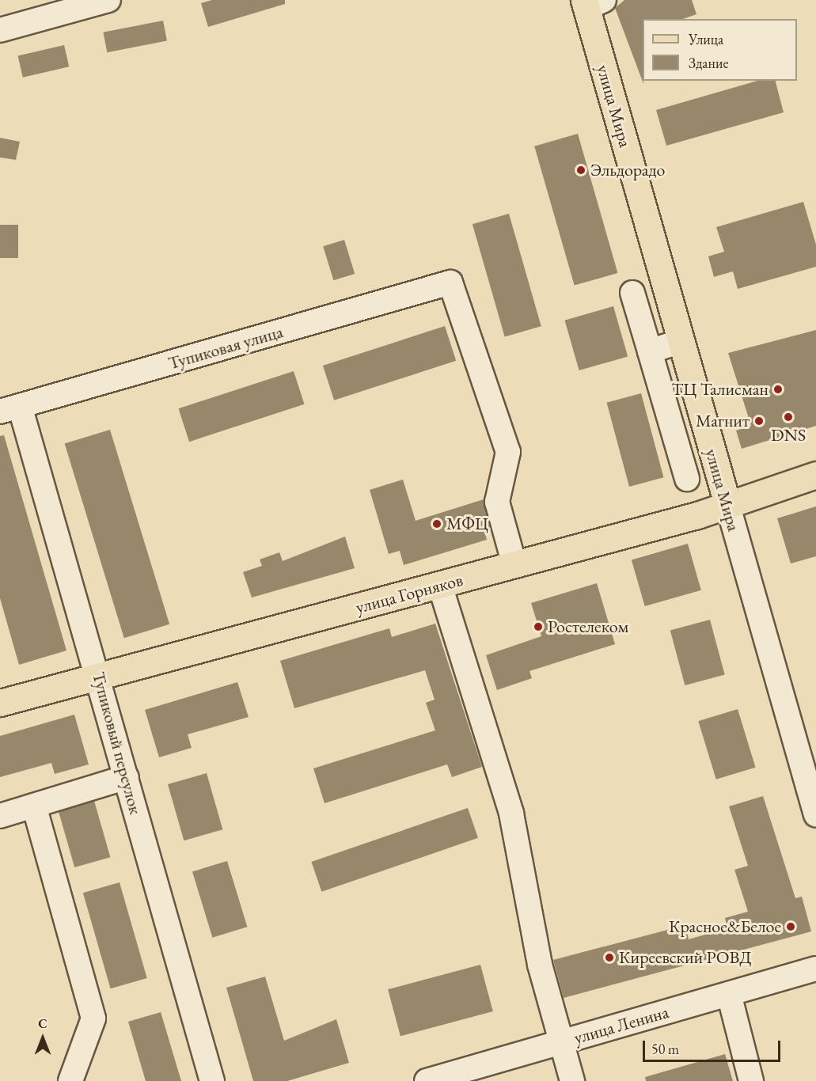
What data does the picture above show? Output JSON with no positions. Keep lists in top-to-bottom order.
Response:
{
  "streets": {
    "main road": ["улица Мира", "улица Горняков"],
    "street": ["Тупиковая улица", "Тупиковый переулок", "улица Ленина"]
  },
  "crossings": [
    ["улица Мира", "улица Горняков"],
    ["Тупиковая улица", "улица Горняков"],
    ["Тупиковая улица", "Тупиковый переулок"],
    ["улица Горняков", "Тупиковый переулок"]
  ],
  "places": [
    "Эльдорадо",
    "ТЦ Талисман",
    "DNS",
    "Магнит",
    "МФЦ",
    "Ростелеком",
    "Красное&Белое",
    "Киреевский РОВД"
  ],
  "legend": ["Улица", "Здание"],
  "scale_bar": "50 m",
  "north": "top"
}
